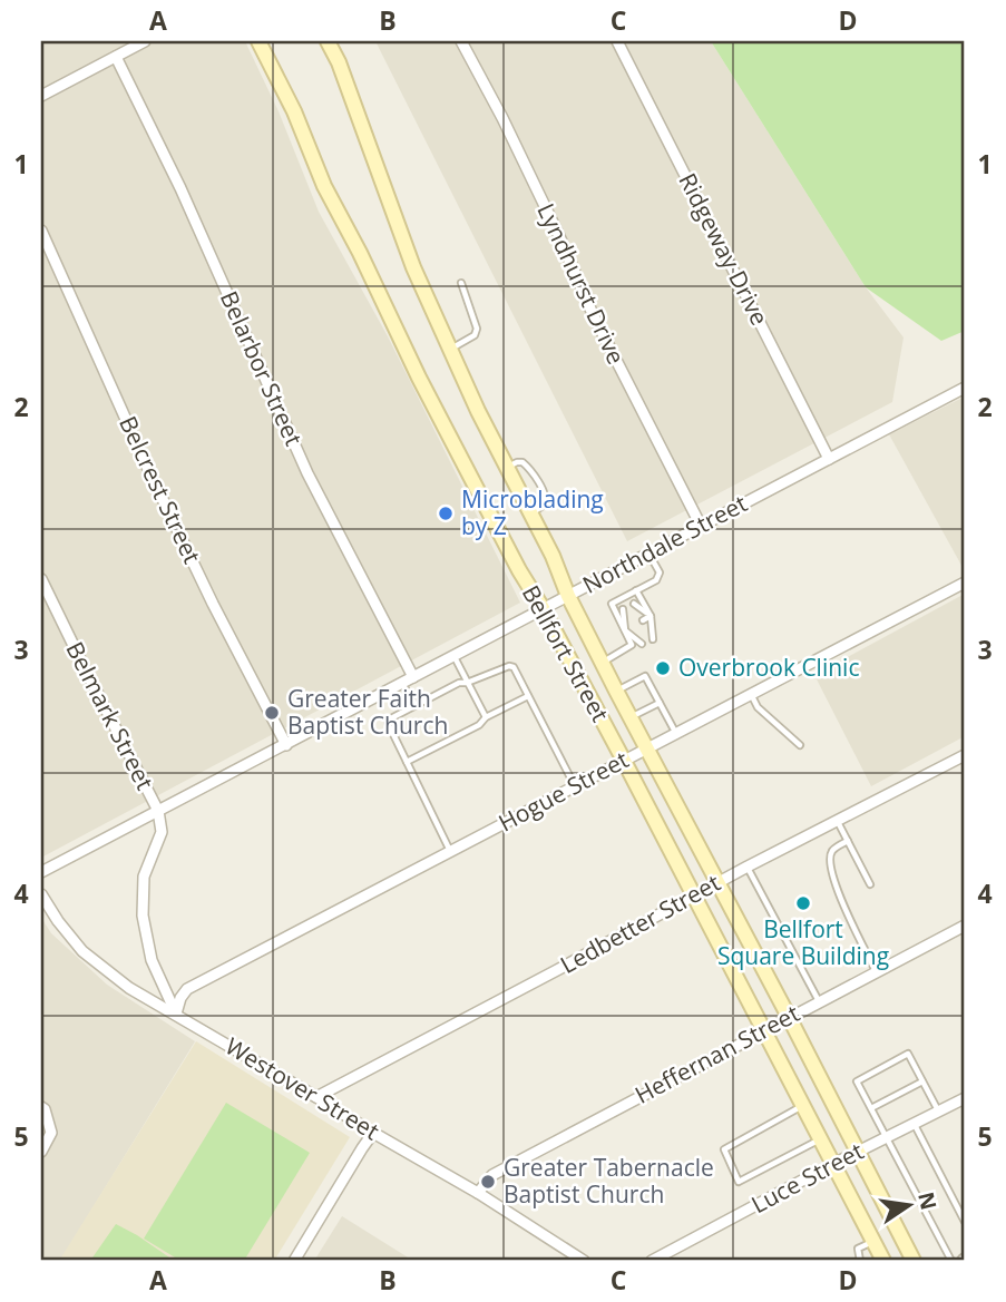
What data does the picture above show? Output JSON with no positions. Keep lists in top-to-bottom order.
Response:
{
  "streets": {
    "main road": ["Bellfort Street"],
    "street": [
      "Ridgeway Drive",
      "Lyndhurst Drive",
      "Belarbor Street",
      "Belcrest Street",
      "Northdale Street",
      "Belmark Street",
      "Hogue Street",
      "Ledbetter Street",
      "Heffernan Street",
      "Westover Street",
      "Luce Street"
    ]
  },
  "crossings": [
    ["Ridgeway Drive", "Northdale Street"],
    ["Lyndhurst Drive", "Northdale Street"],
    ["Belarbor Street", "Northdale Street"],
    ["Belcrest Street", "Northdale Street"],
    ["Northdale Street", "Bellfort Street"],
    ["Northdale Street", "Belmark Street"],
    ["Bellfort Street", "Hogue Street"],
    ["Bellfort Street", "Ledbetter Street"],
    ["Bellfort Street", "Heffernan Street"],
    ["Bellfort Street", "Luce Street"],
    ["Hogue Street", "Westover Street"],
    ["Ledbetter Street", "Westover Street"],
    ["Heffernan Street", "Westover Street"]
  ],
  "places": [
    "Microblading by Z",
    "Overbrook Clinic",
    "Greater Faith Baptist Church",
    "Bellfort Square Building",
    "Greater Tabernacle Baptist Church"
  ],
  "north": "right",
  "grid": {
    "columns": [
      "A",
      "B",
      "C",
      "D"
    ],
    "rows": [
      "1",
      "2",
      "3",
      "4",
      "5"
    ]
  }
}
